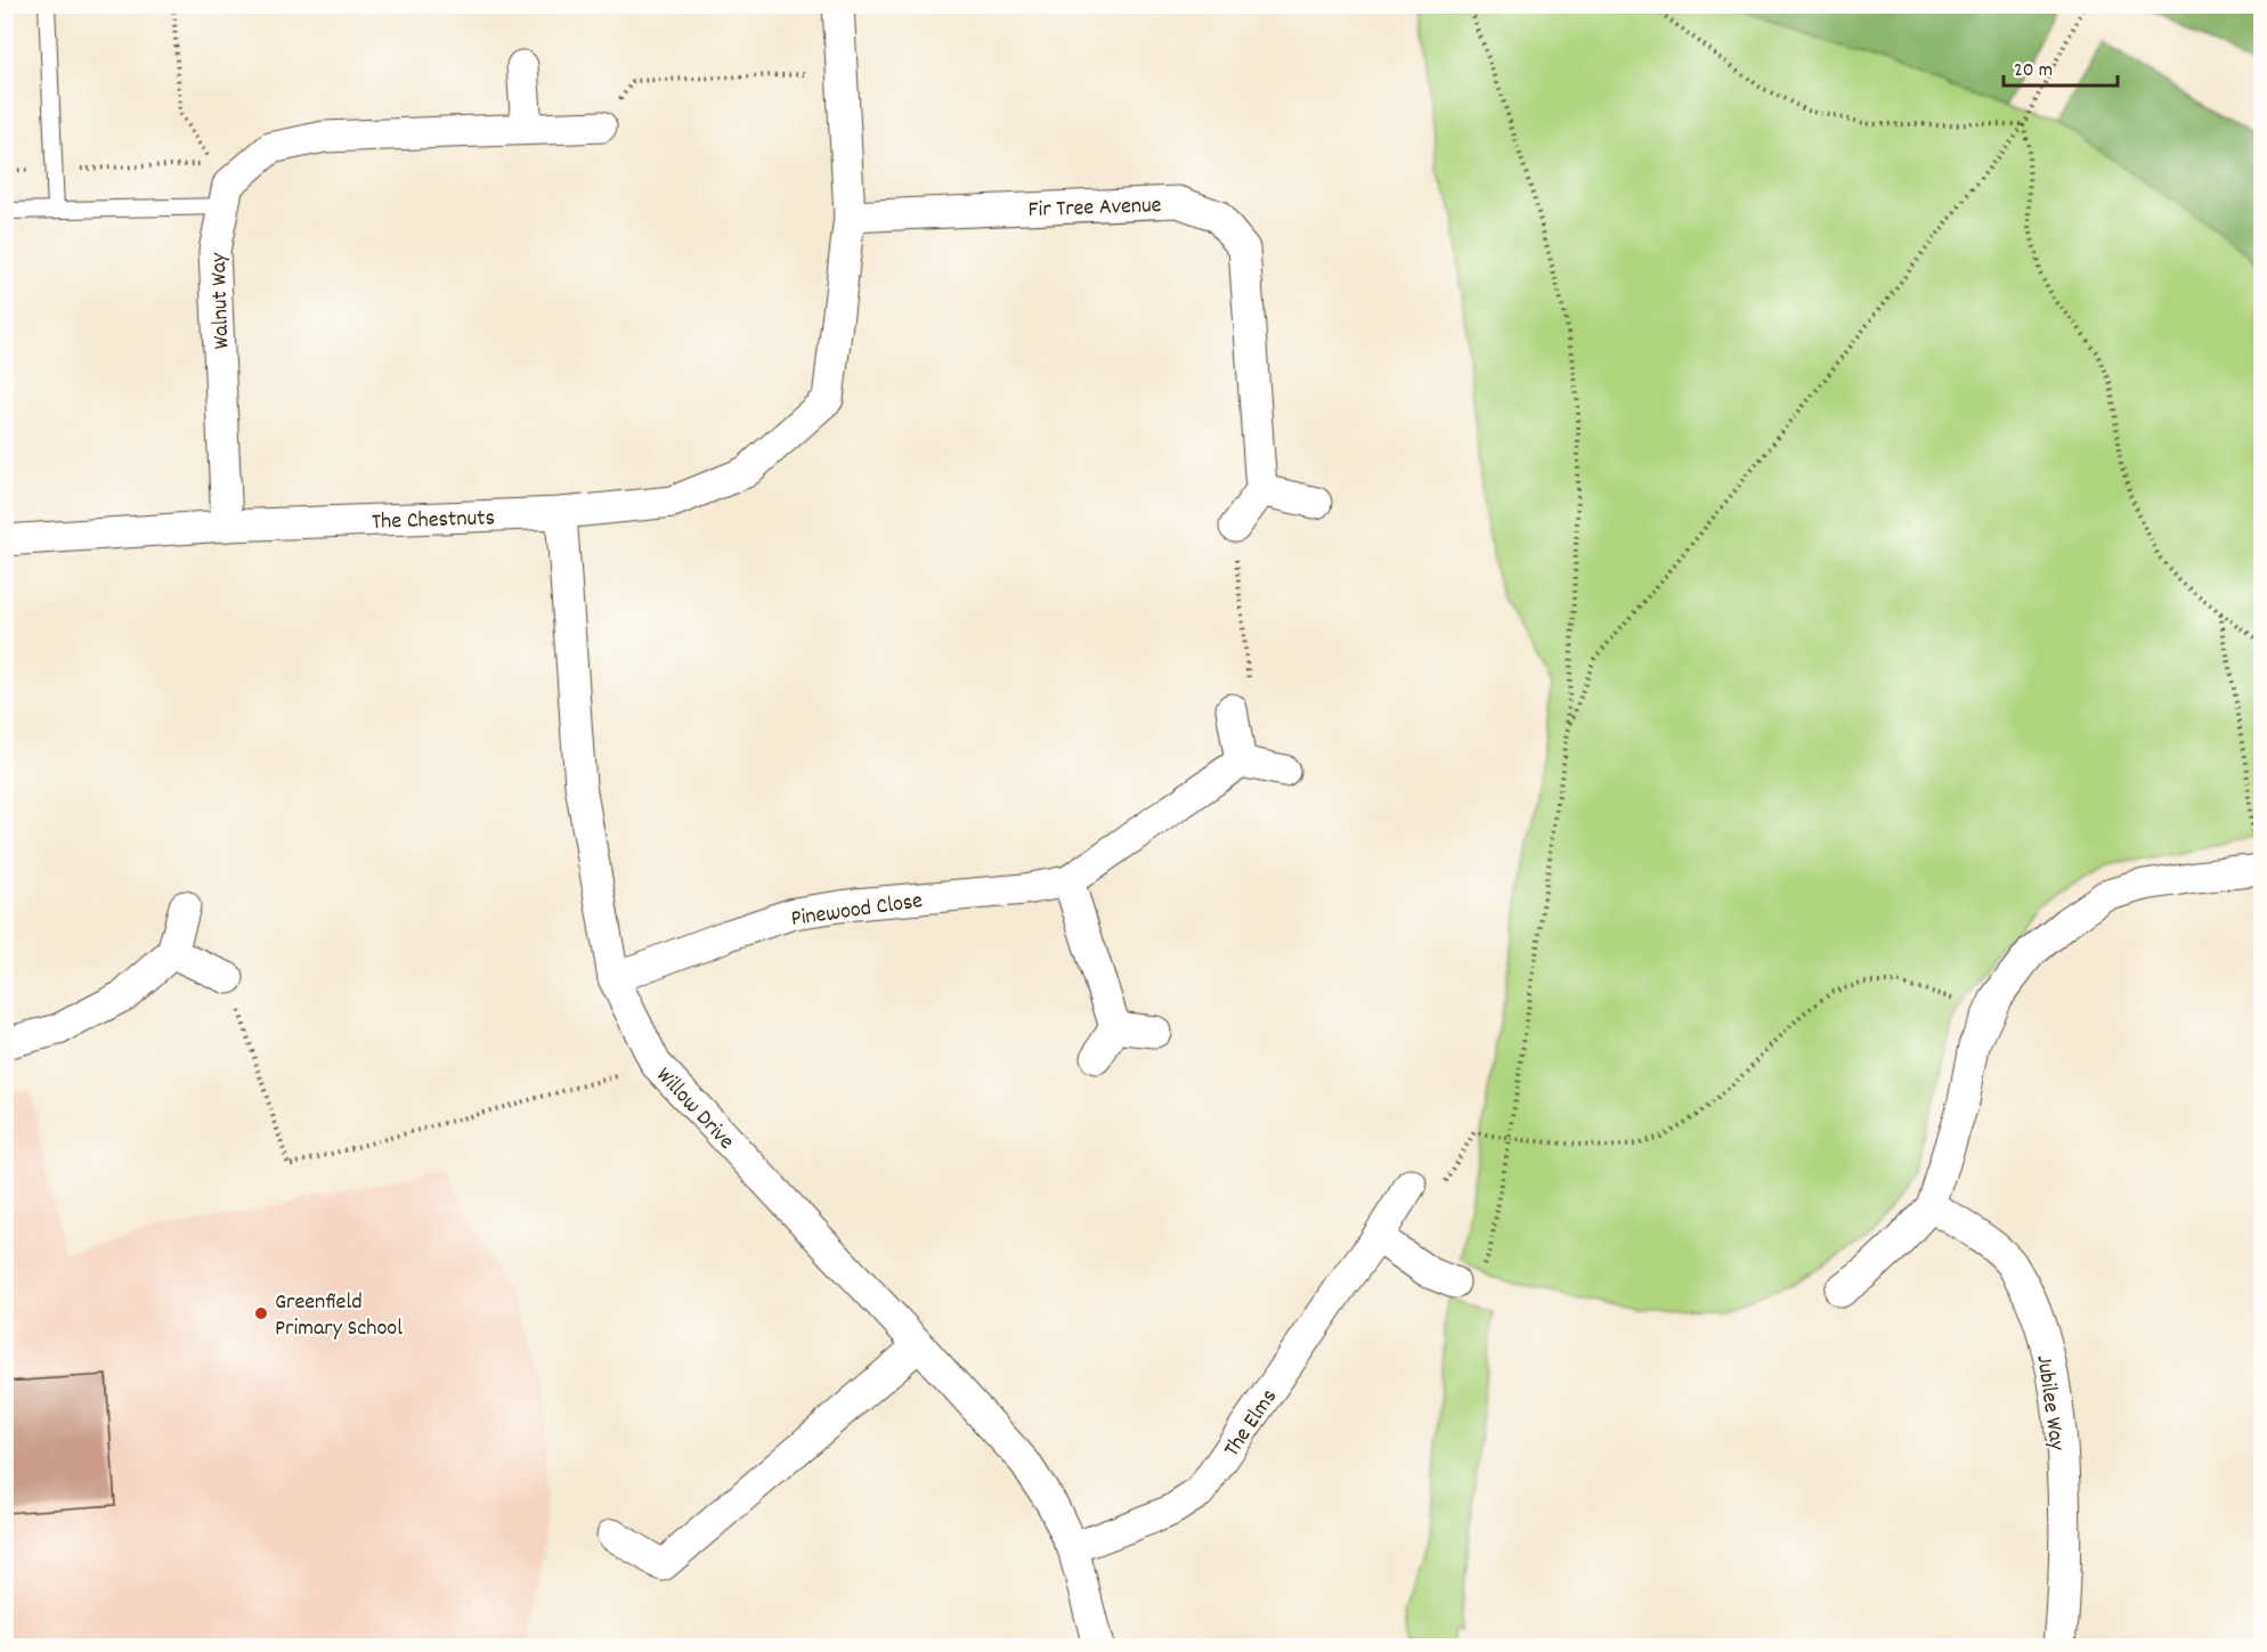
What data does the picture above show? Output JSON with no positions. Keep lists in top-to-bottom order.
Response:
{
  "streets": {
    "street": [
      "Fir Tree Avenue",
      "Walnut Way",
      "The Chestnuts",
      "Pinewood Close",
      "Willow Drive",
      "Jubilee Way",
      "The Elms"
    ]
  },
  "crossings": [
    ["Fir Tree Avenue", "The Chestnuts"],
    ["Walnut Way", "The Chestnuts"],
    ["The Chestnuts", "Willow Drive"],
    ["Pinewood Close", "Willow Drive"],
    ["Willow Drive", "The Elms"]
  ],
  "places": ["Greenfield Primary School"],
  "scale_bar": "20 m"
}
